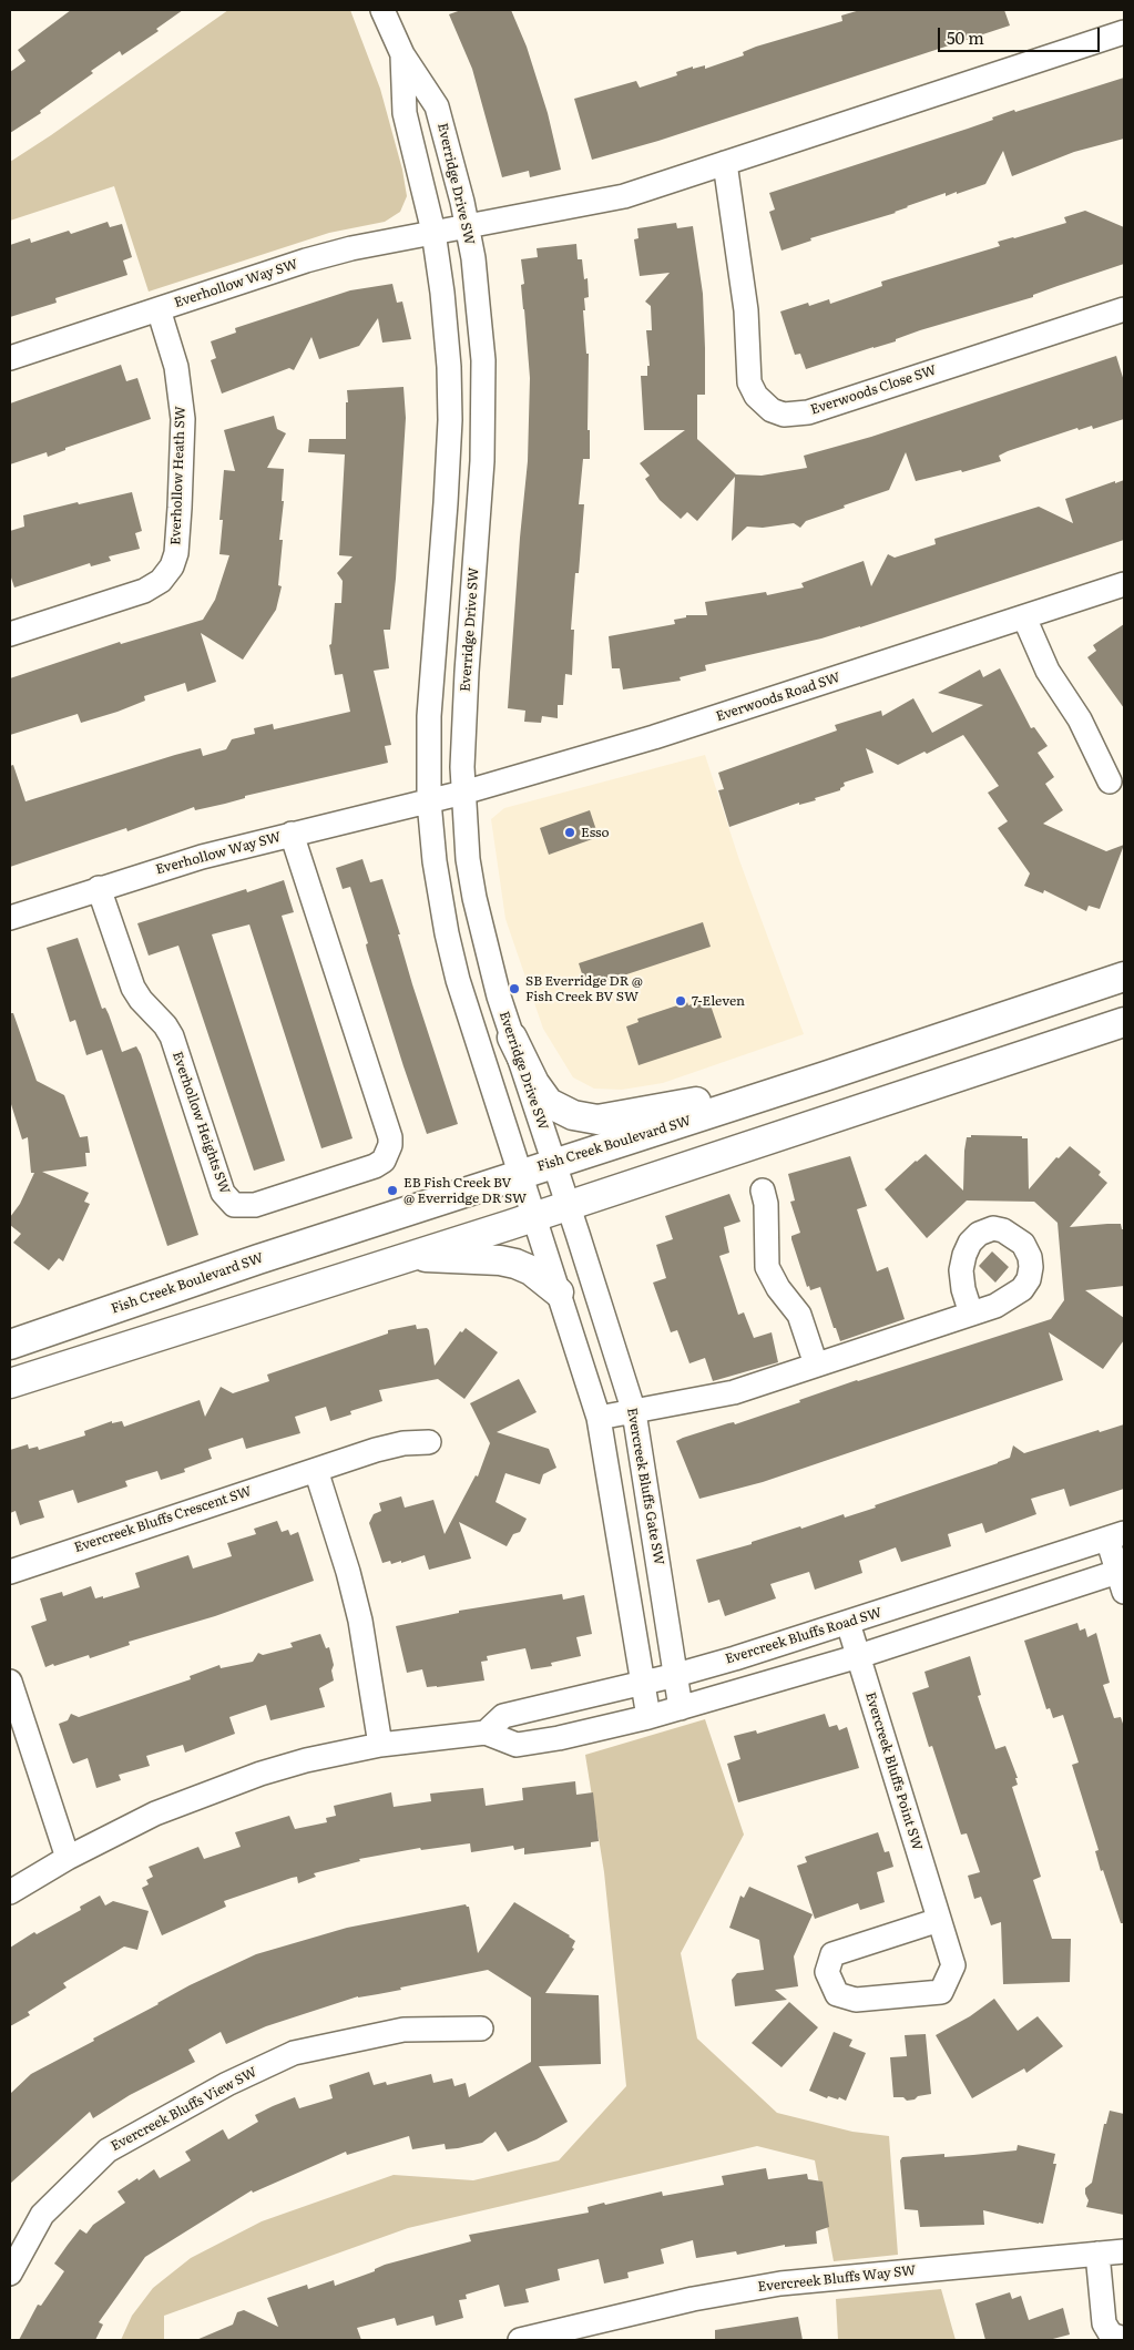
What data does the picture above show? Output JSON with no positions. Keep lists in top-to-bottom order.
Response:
{
  "streets": {
    "main road": ["Fish Creek Boulevard SW"],
    "street": [
      "Everridge Drive SW",
      "Everhollow Way SW",
      "Everwoods Close SW",
      "Everhollow Heath SW",
      "Everwoods Road SW",
      "Everhollow Heights SW",
      "Evercreek Bluffs Gate SW",
      "Evercreek Bluffs Crescent SW",
      "Evercreek Bluffs Road SW",
      "Evercreek Bluffs Point SW",
      "Evercreek Bluffs View SW",
      "Evercreek Bluffs Way SW"
    ]
  },
  "crossings": [
    ["Everridge Drive SW", "Everhollow Way SW"],
    ["Everridge Drive SW", "Everwoods Road SW"],
    ["Everridge Drive SW", "Fish Creek Boulevard SW"],
    ["Everridge Drive SW", "Evercreek Bluffs Gate SW"],
    ["Everhollow Way SW", "Everhollow Heath SW"],
    ["Everhollow Way SW", "Everwoods Road SW"],
    ["Everhollow Way SW", "Everhollow Heights SW"],
    ["Evercreek Bluffs Gate SW", "Evercreek Bluffs Road SW"],
    ["Evercreek Bluffs Road SW", "Evercreek Bluffs Point SW"]
  ],
  "places": [
    "Esso",
    "SB Everridge DR @ Fish Creek BV SW",
    "7-Eleven",
    "EB Fish Creek BV @ Everridge DR SW"
  ],
  "scale_bar": "50 m"
}
